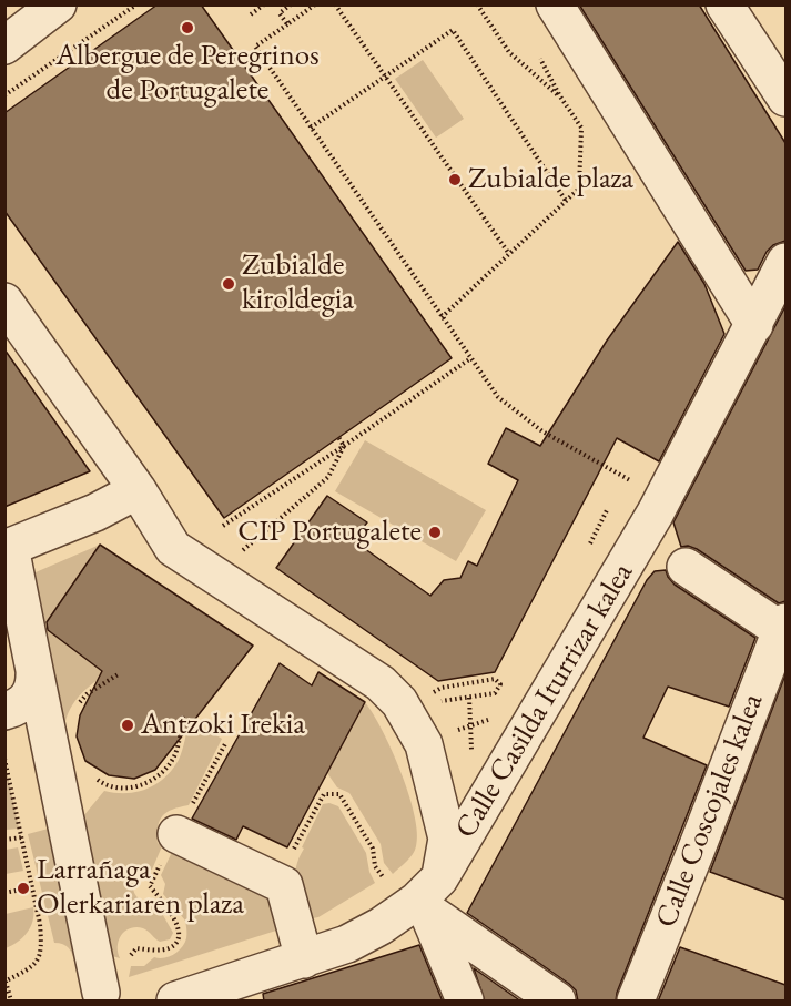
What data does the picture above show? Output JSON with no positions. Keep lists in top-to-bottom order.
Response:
{
  "streets": {
    "street": ["Calle Casilda Iturrizar kalea", "Calle Coscojales kalea"]
  },
  "places": [
    "Albergue de Peregrinos de Portugalete",
    "Zubialde plaza",
    "Zubialde kiroldegia",
    "CIP Portugalete",
    "Antzoki Irekia",
    "Larrañaga Olerkariaren plaza"
  ]
}
